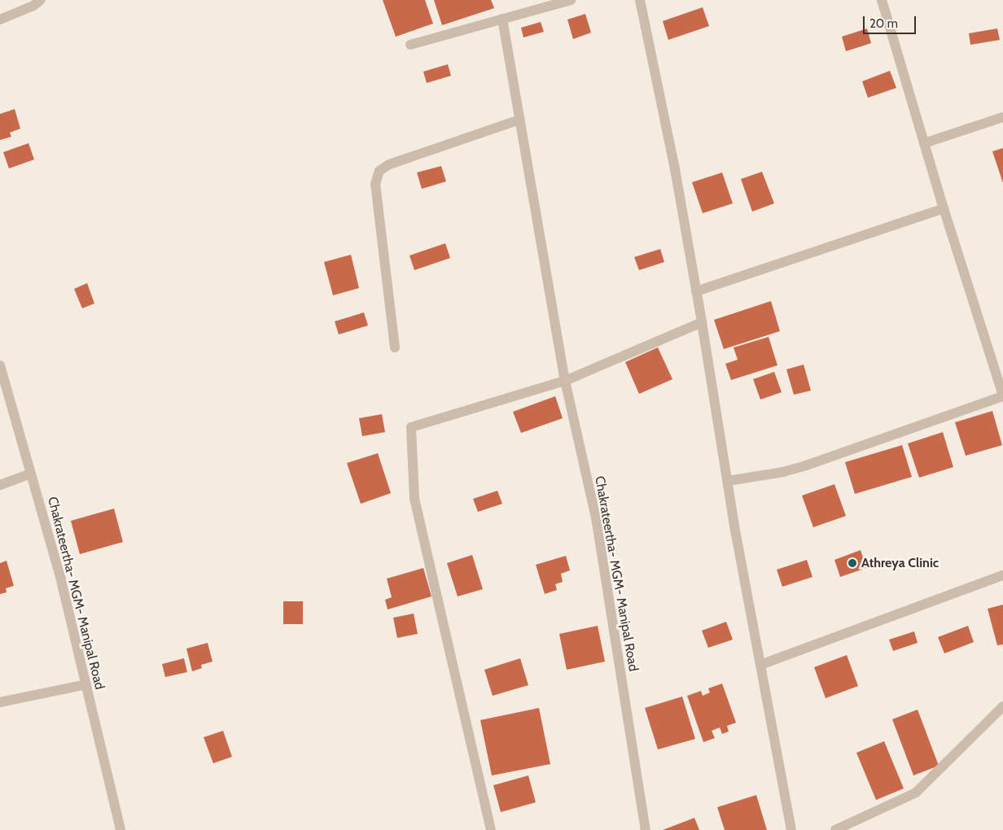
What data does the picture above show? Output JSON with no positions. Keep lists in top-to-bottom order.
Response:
{
  "streets": {
    "street": ["Chakrateertha- MGM- Manipal Road"]
  },
  "places": ["Athreya Clinic"],
  "scale_bar": "20 m"
}
